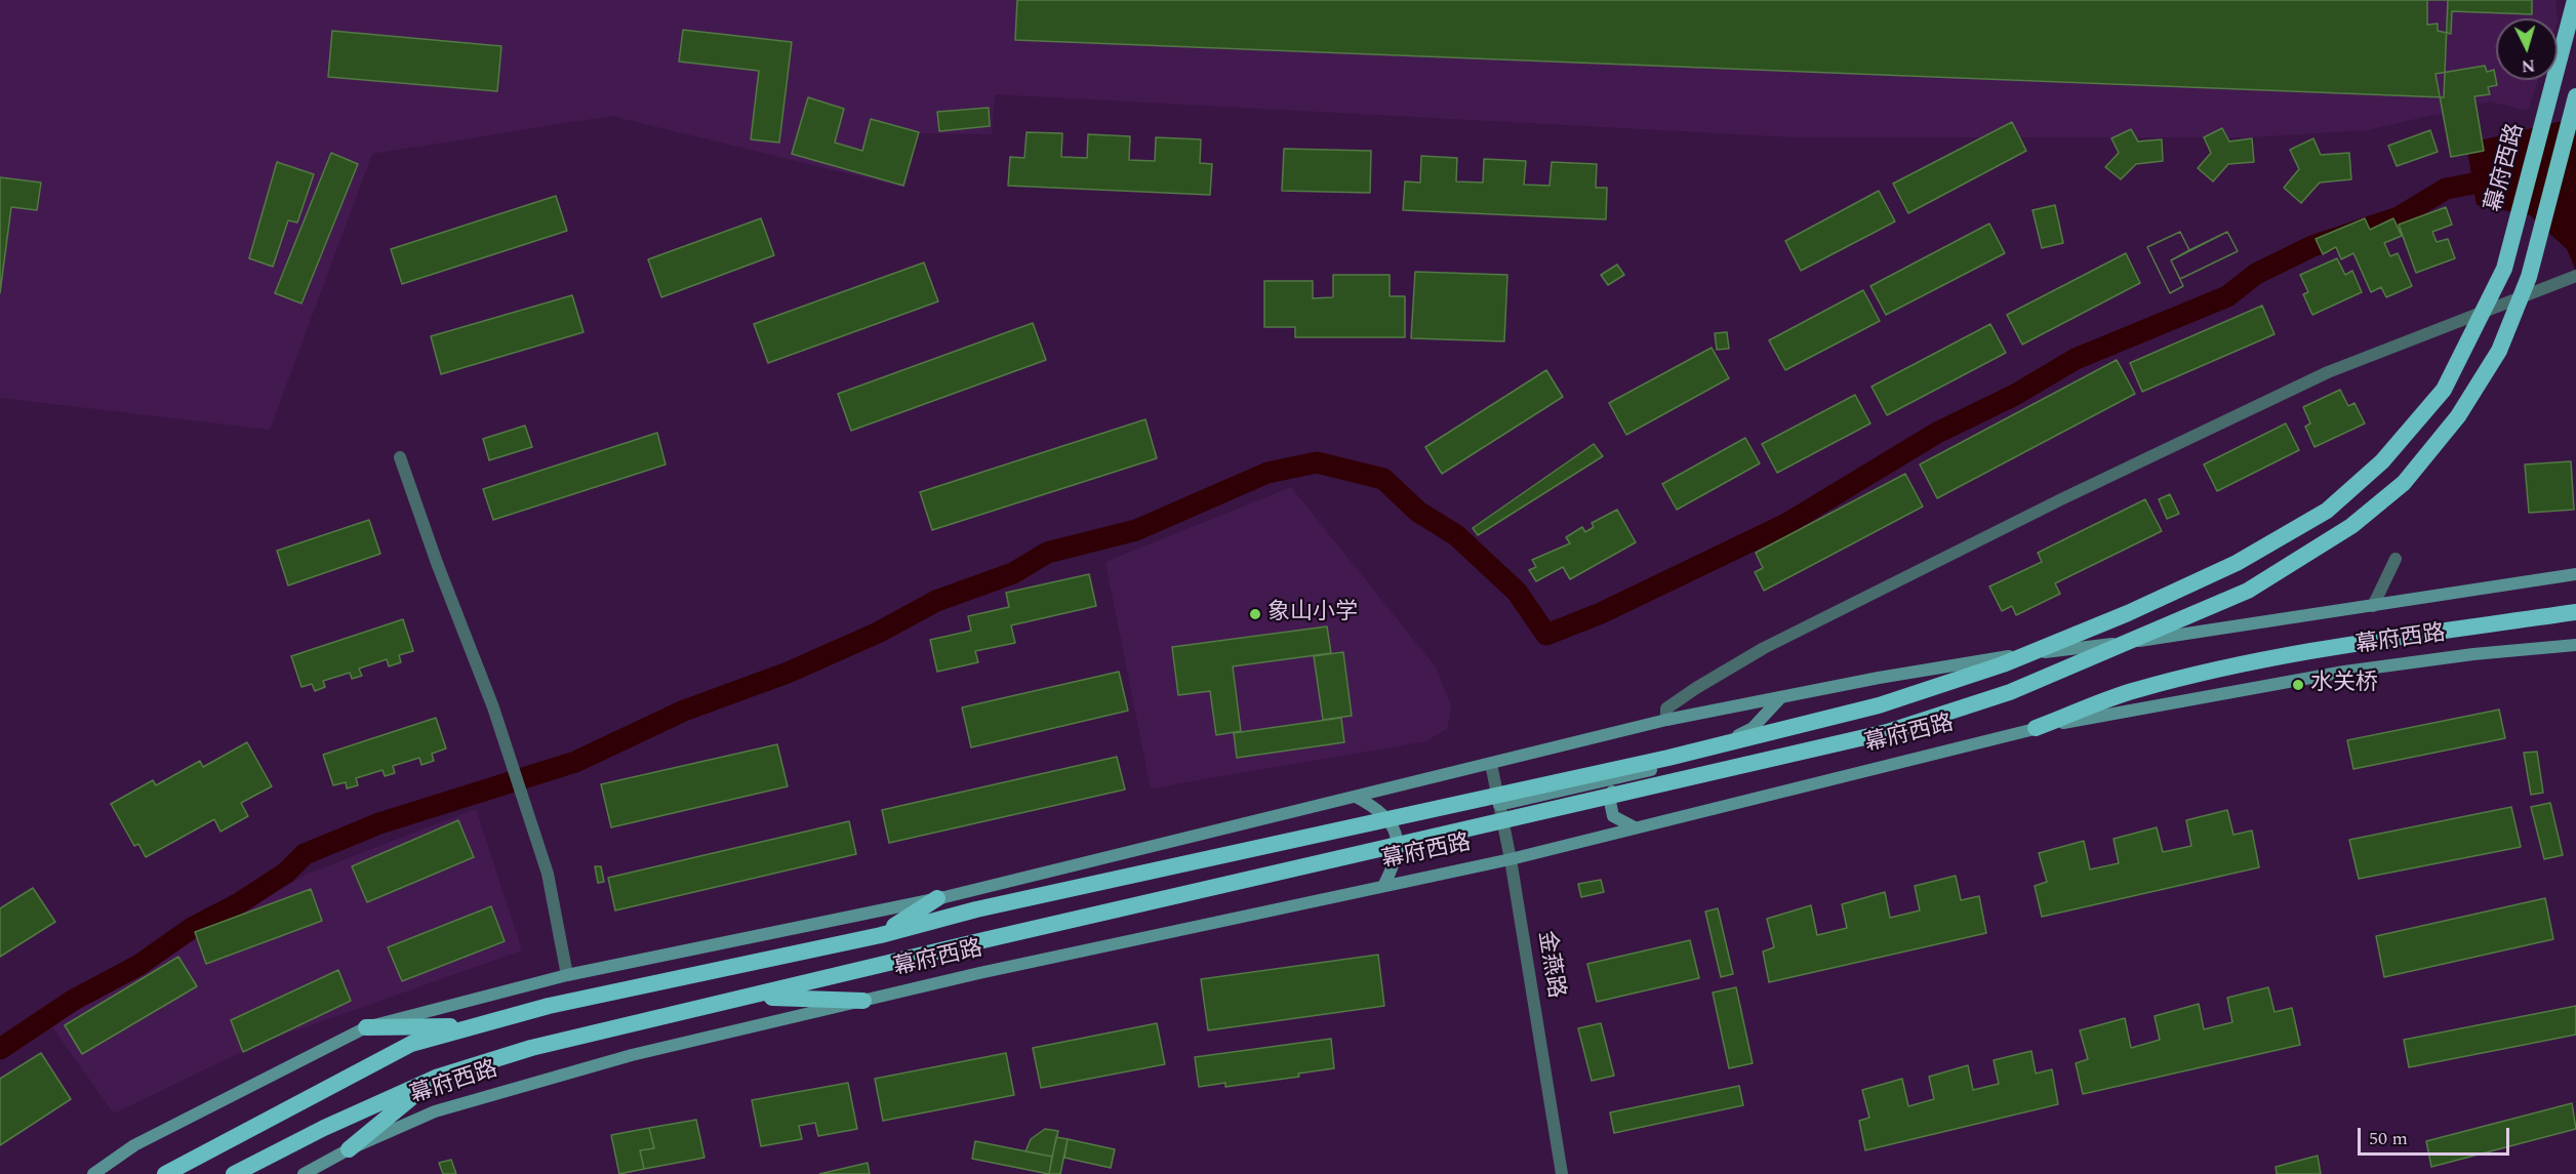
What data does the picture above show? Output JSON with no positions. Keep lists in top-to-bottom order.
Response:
{
  "streets": {
    "highway": ["幕府西路"],
    "street": ["金燕路"]
  },
  "crossings": [
    ["幕府西路", "金燕路"]
  ],
  "places": ["象山小学", "水关桥"],
  "scale_bar": "50 m",
  "north": "bottom"
}
